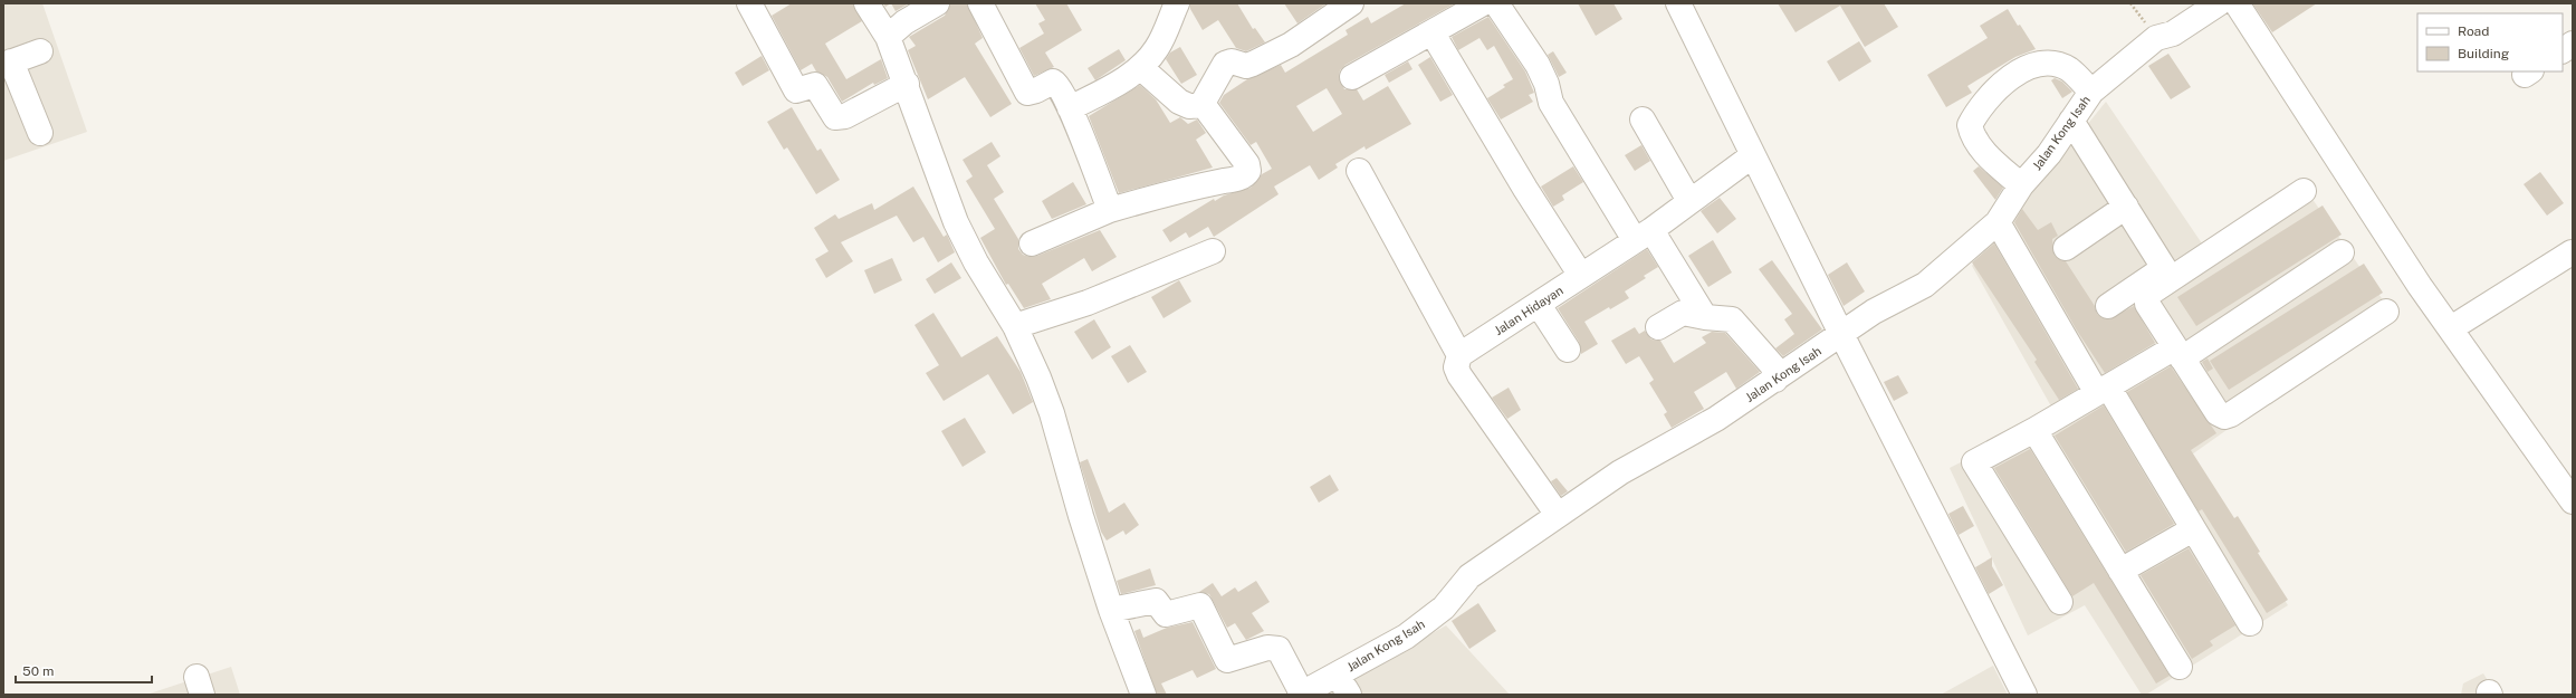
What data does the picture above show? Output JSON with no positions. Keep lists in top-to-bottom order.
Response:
{
  "streets": {
    "street": ["Jalan Kong Isah", "Jalan Hidayan"]
  },
  "legend": ["Road", "Building"],
  "scale_bar": "50 m"
}
